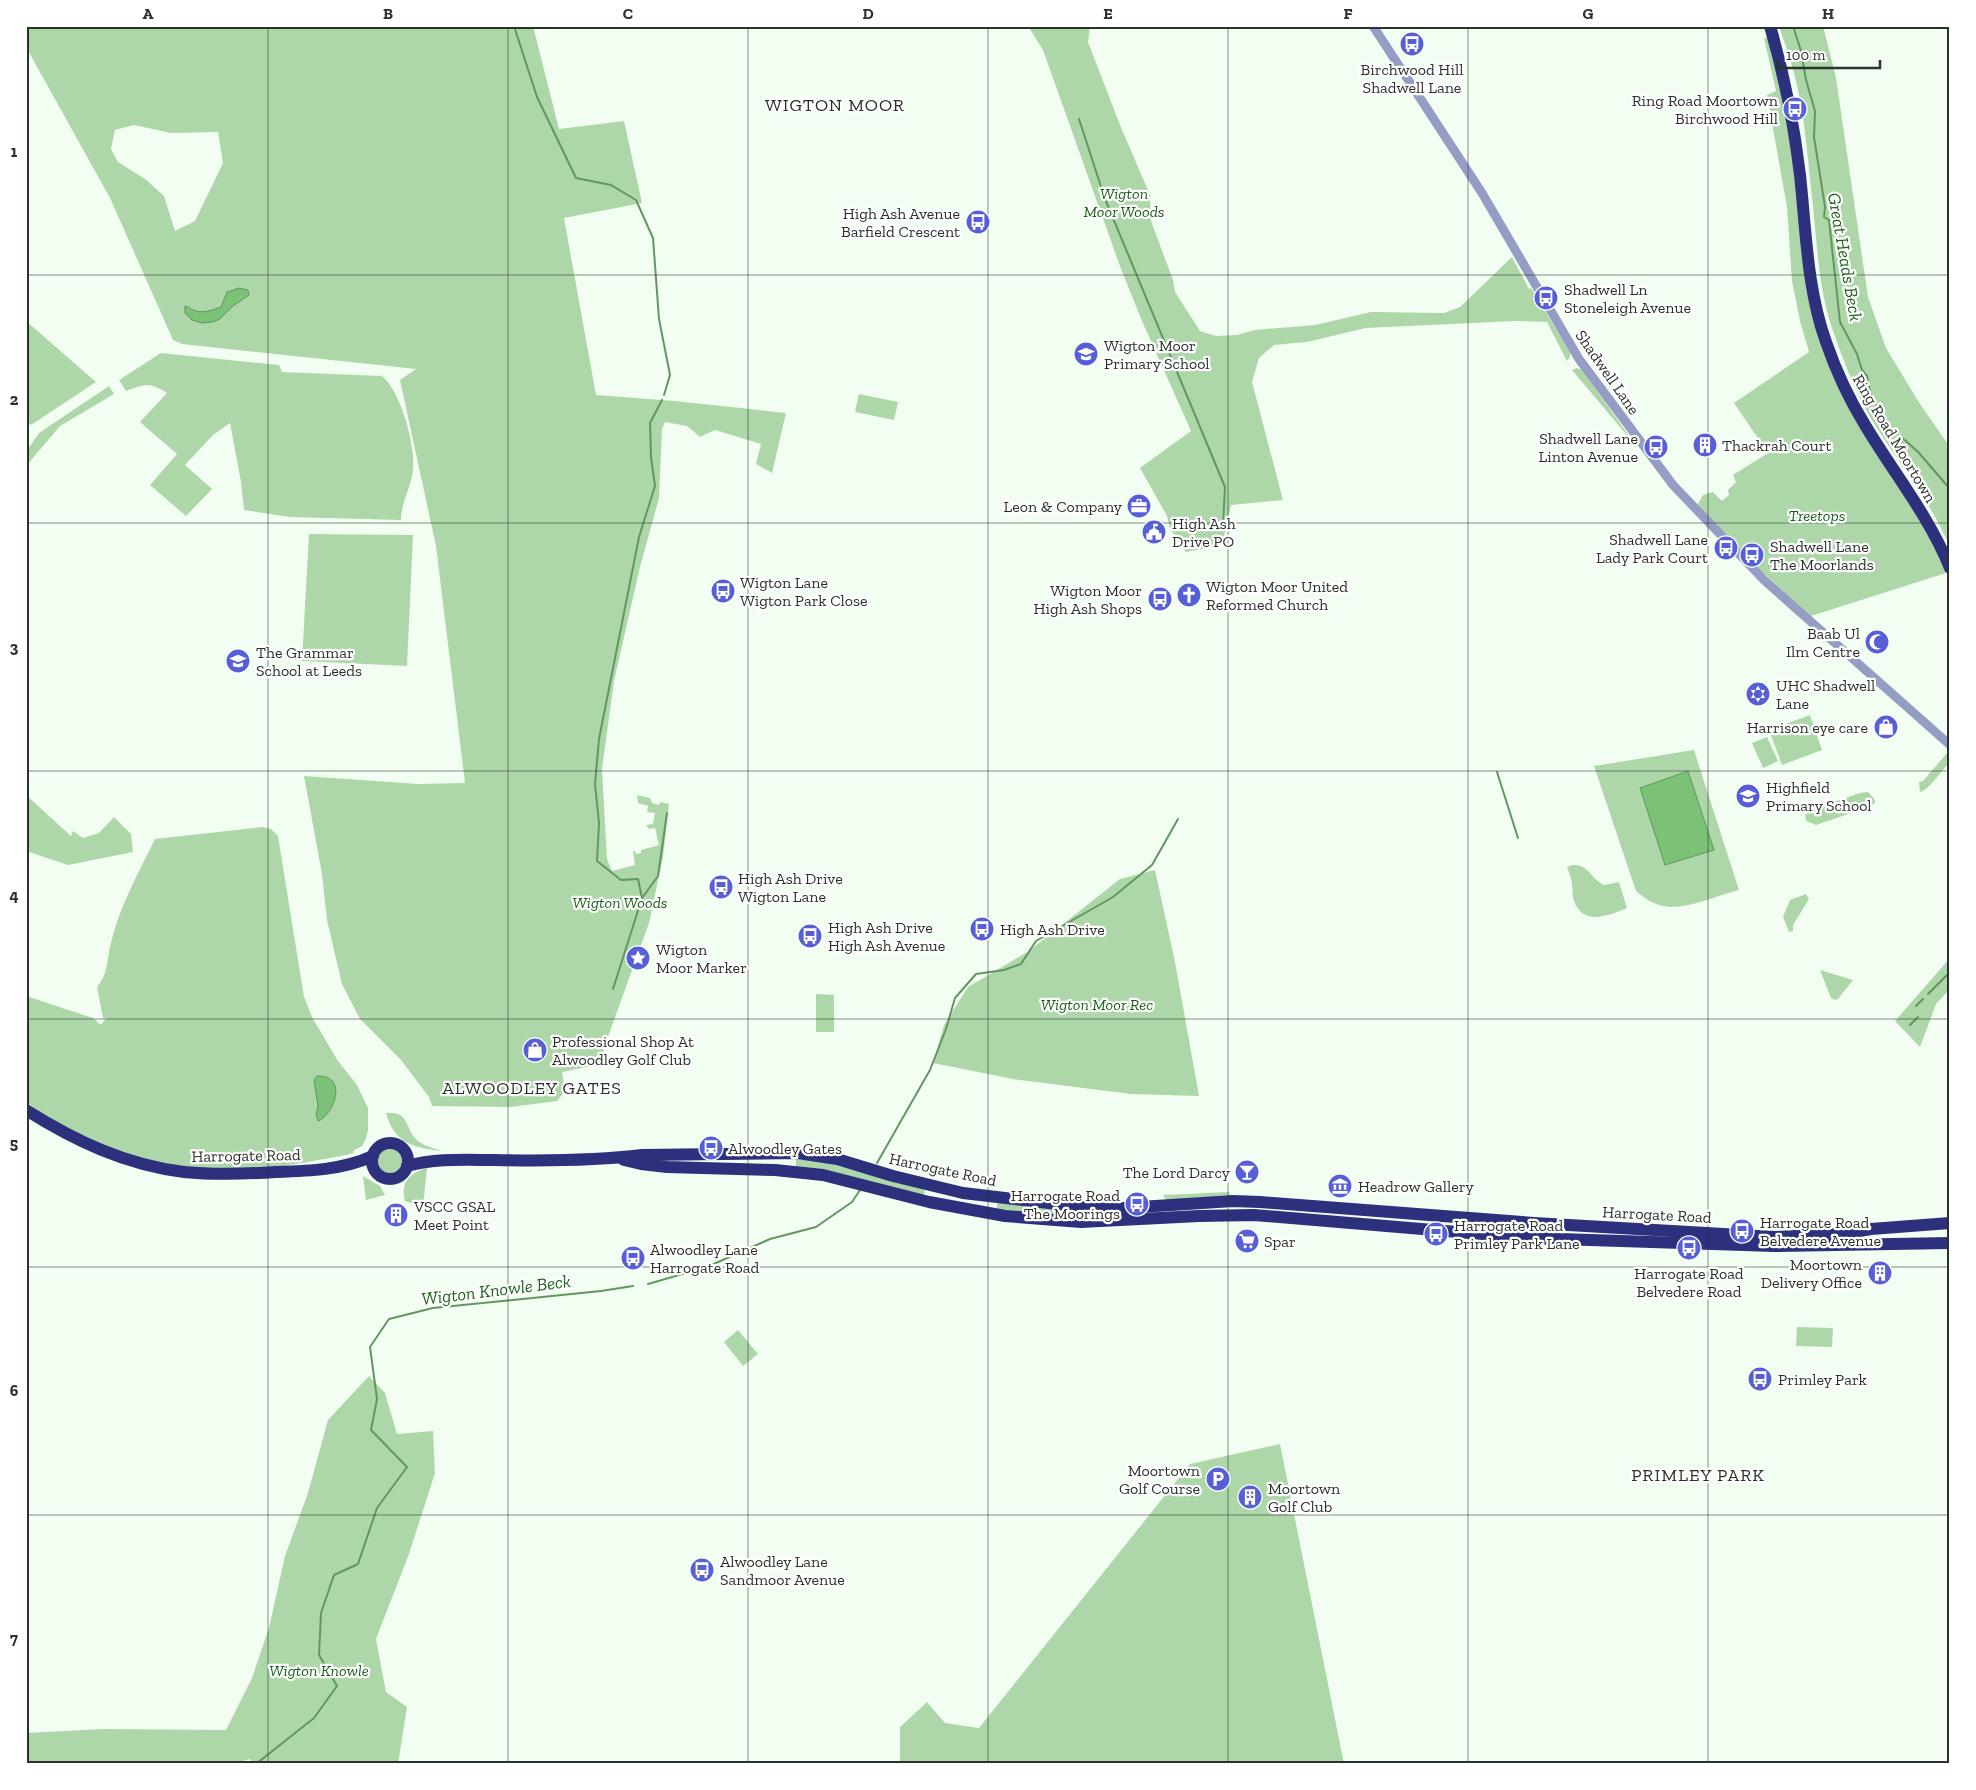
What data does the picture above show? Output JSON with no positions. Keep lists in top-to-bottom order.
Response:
{
  "streets": {
    "highway": ["Ring Road Moortown", "Harrogate Road"],
    "street": ["Shadwell Lane"]
  },
  "districts": ["WIGTON MOOR", "ALWOODLEY GATES", "PRIMLEY PARK"],
  "water": ["Great Heads Beck", "Wigton Knowle Beck"],
  "parks": [
    "Wigton Moor Woods",
    "Treetops",
    "Wigton Woods",
    "Wigton Moor Rec",
    "Wigton Knowle"
  ],
  "places": {
    "bus stop": [
      "Birchwood Hill Shadwell Lane",
      "Ring Road Moortown Birchwood Hill",
      "High Ash Avenue Barfield Crescent",
      "Shadwell Ln Stoneleigh Avenue",
      "Shadwell Lane Linton Avenue",
      "Shadwell Lane Lady Park Court",
      "Shadwell Lane The Moorlands",
      "Wigton Lane Wigton Park Close",
      "Wigton Moor High Ash Shops",
      "High Ash Drive Wigton Lane",
      "High Ash Drive",
      "High Ash Drive High Ash Avenue",
      "Alwoodley Gates",
      "Harrogate Road The Moorings",
      "Harrogate Road Belvedere Avenue",
      "Harrogate Road Primley Park Lane",
      "Harrogate Road Belvedere Road",
      "Alwoodley Lane Harrogate Road",
      "Primley Park",
      "Alwoodley Lane Sandmoor Avenue"
    ],
    "school or university": ["Wigton Moor Primary School", "The Grammar School at Leeds", "Highfield Primary School"],
    "building": [
      "Thackrah Court",
      "VSCC GSAL Meet Point",
      "Moortown Delivery Office",
      "Moortown Golf Club"
    ],
    "office": ["Leon & Company"],
    "public building": ["High Ash Drive PO"],
    "church": ["Wigton Moor United Reformed Church"],
    "mosque": ["Baab Ul Ilm Centre"],
    "synagogue": ["UHC Shadwell Lane"],
    "shop": ["Harrison eye care", "Professional Shop At Alwoodley Golf Club"],
    "place": ["Wigton Moor Marker"],
    "bar": ["The Lord Darcy"],
    "museum": ["Headrow Gallery"],
    "supermarket": ["Spar"],
    "parking": ["Moortown Golf Course"]
  },
  "scale_bar": "100 m",
  "grid": {
    "columns": [
      "A",
      "B",
      "C",
      "D",
      "E",
      "F",
      "G",
      "H"
    ],
    "rows": [
      "1",
      "2",
      "3",
      "4",
      "5",
      "6",
      "7"
    ]
  }
}
